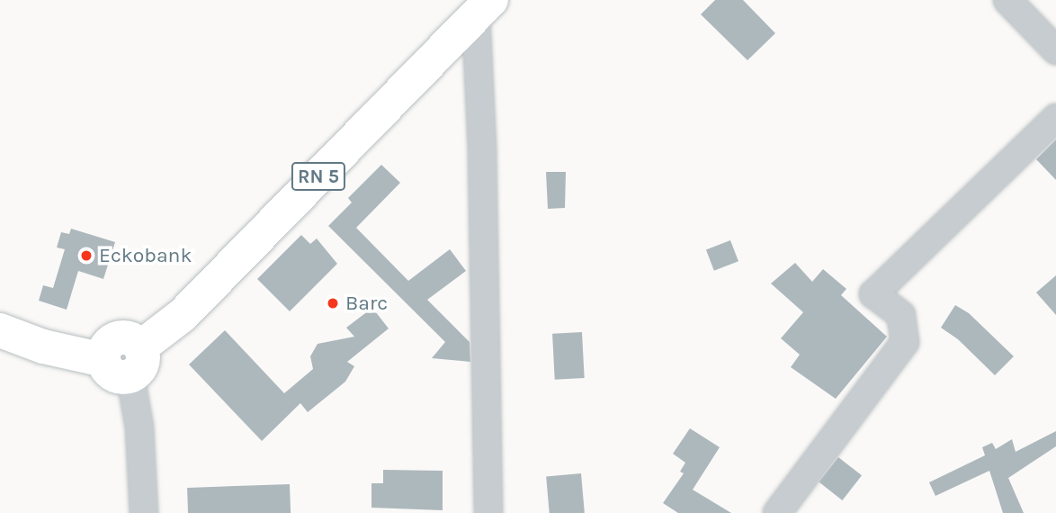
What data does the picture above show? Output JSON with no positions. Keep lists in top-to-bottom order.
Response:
{
  "streets": {
    "main road": ["RN 5"]
  },
  "places": ["Eckobank", "Barc"]
}
